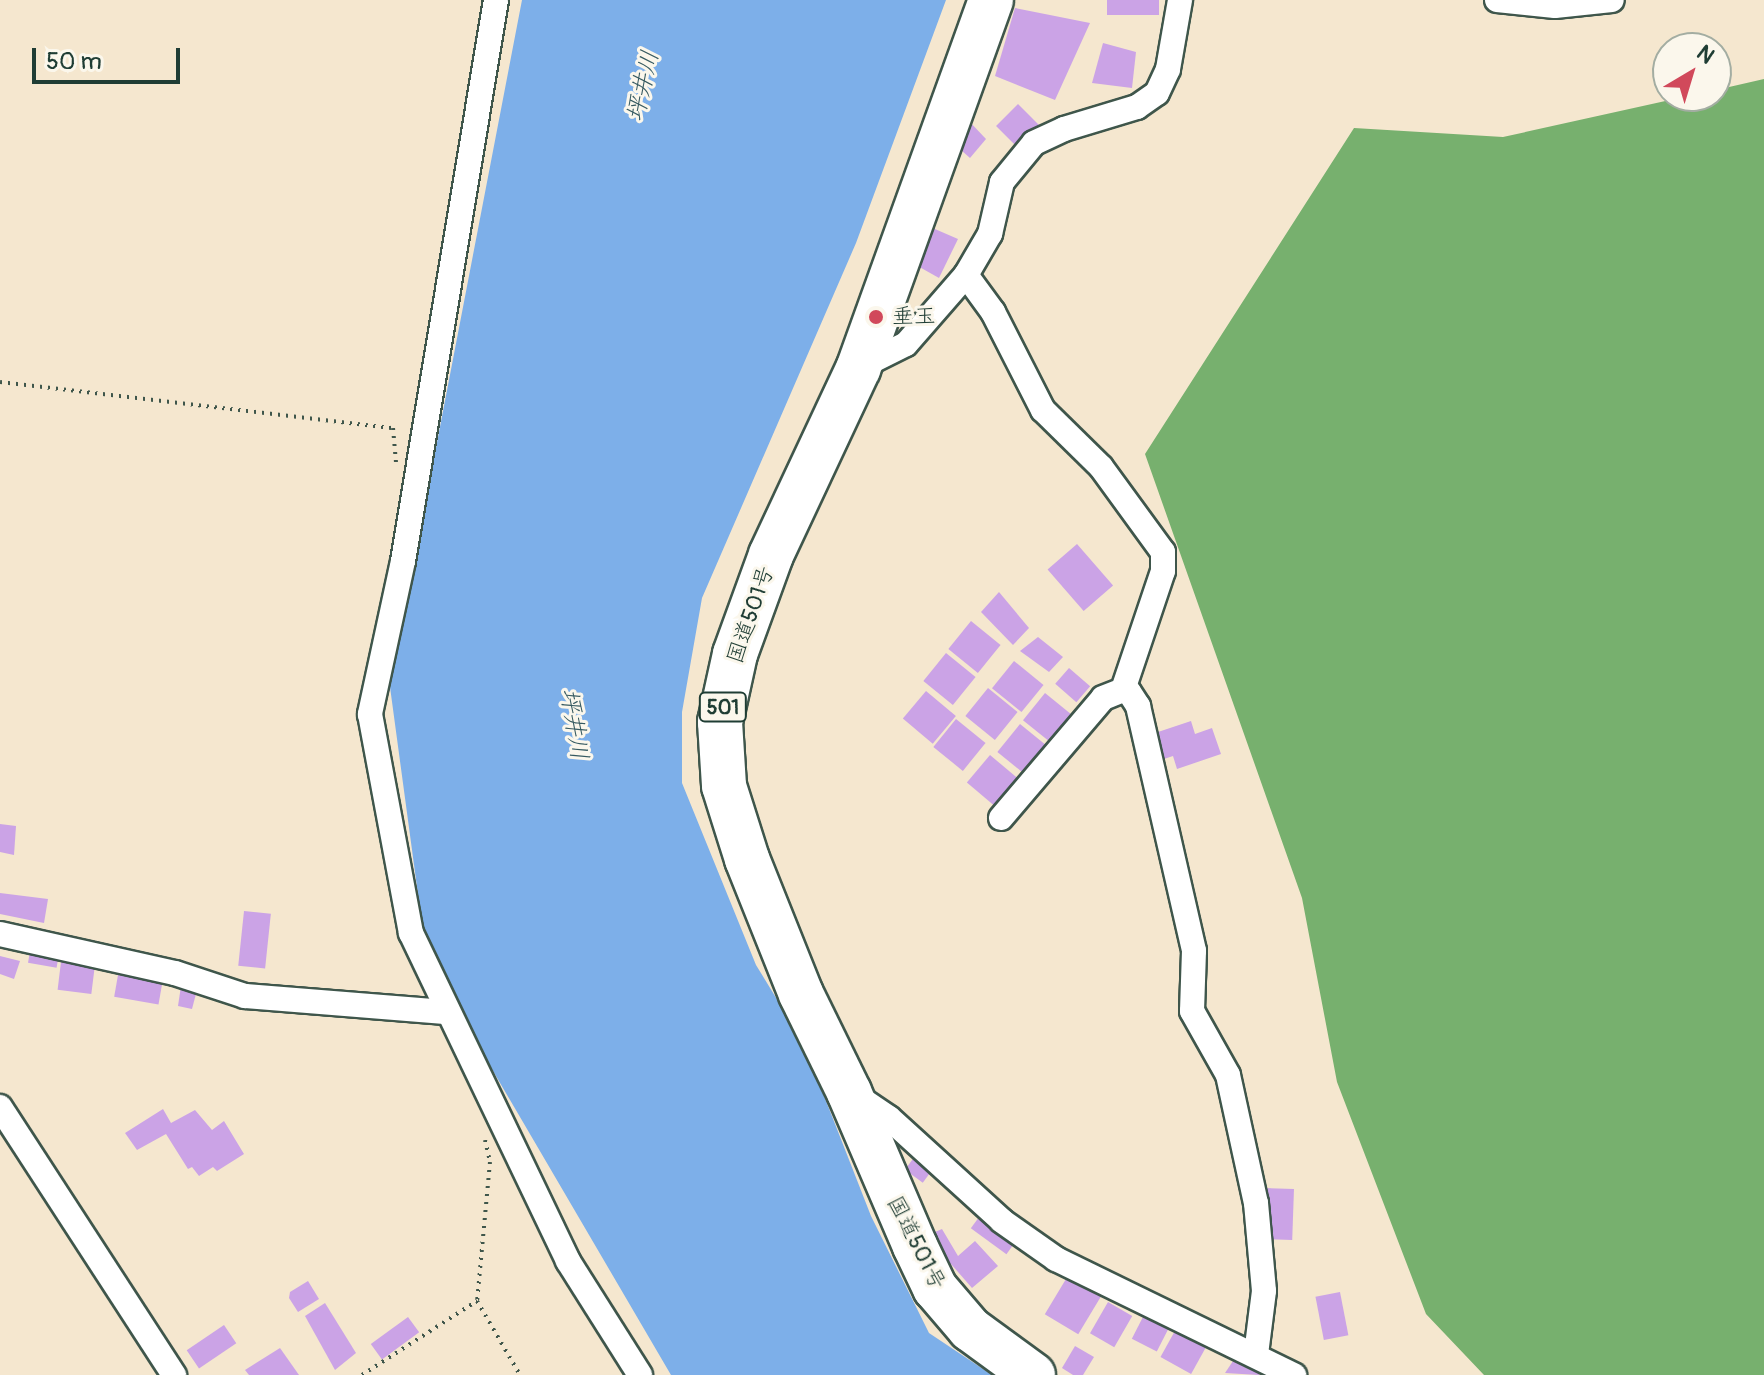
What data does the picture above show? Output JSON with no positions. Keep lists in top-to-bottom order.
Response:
{
  "streets": {
    "highway": ["国道501号", "501"]
  },
  "water": ["坪井川"],
  "places": ["垂玉"],
  "scale_bar": "50 m",
  "north": "top right"
}
